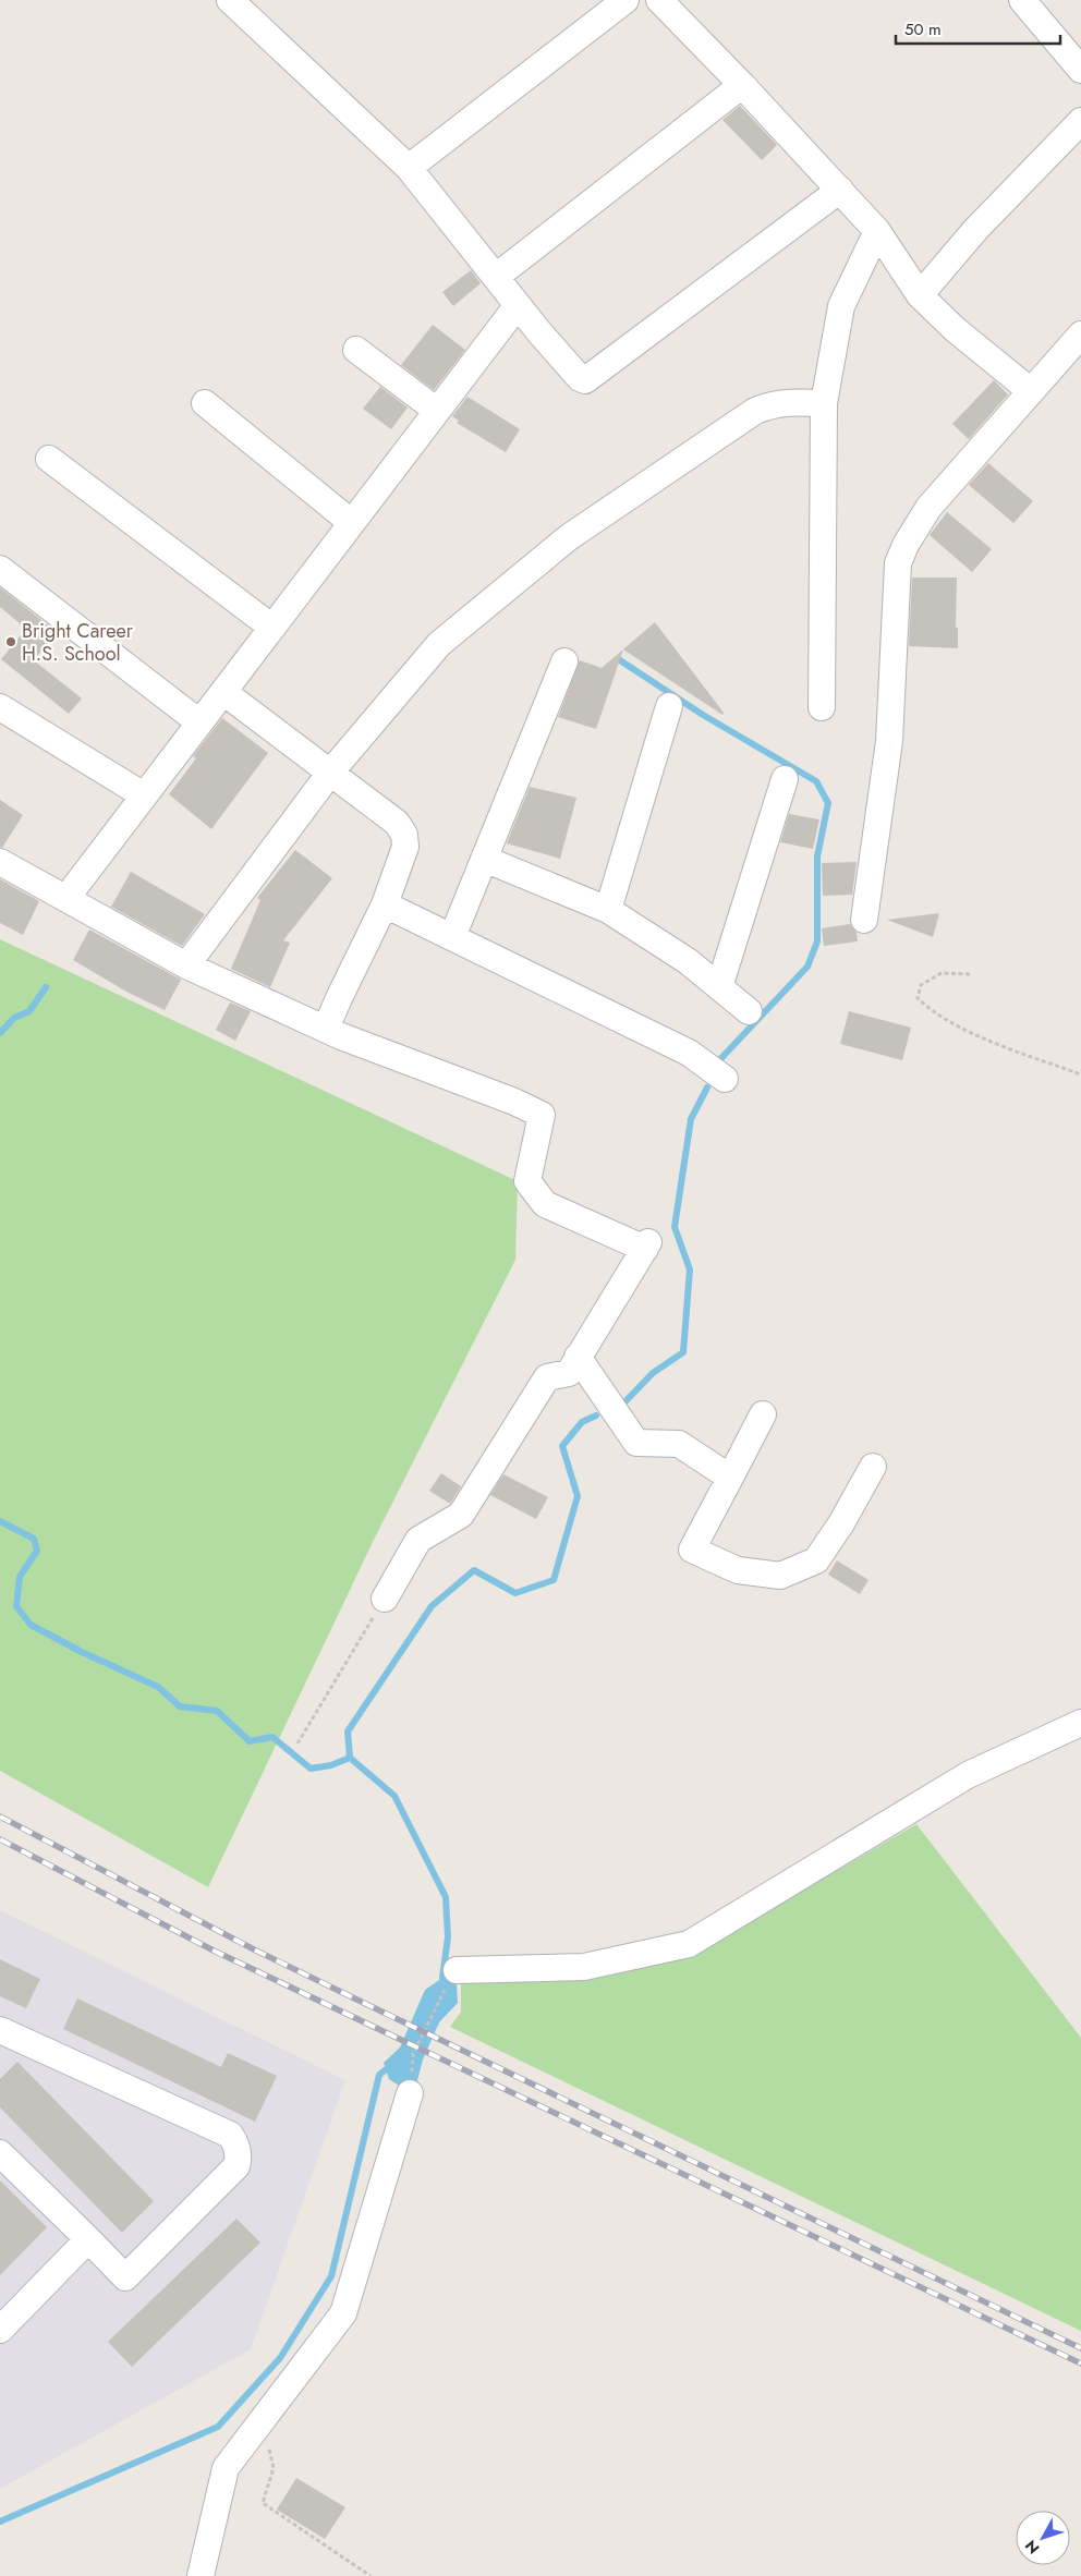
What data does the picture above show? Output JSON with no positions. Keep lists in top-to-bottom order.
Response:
{
  "places": ["Bright Career H.S. School"],
  "scale_bar": "50 m",
  "north": "bottom left"
}
